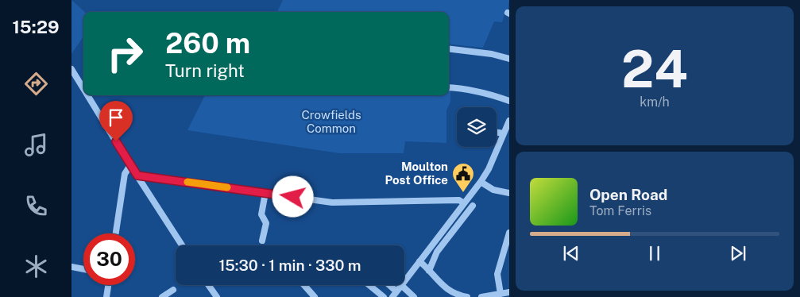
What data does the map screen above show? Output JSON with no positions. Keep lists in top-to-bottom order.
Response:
{
  "parks": ["Crowfields Common"],
  "places": {
    "public building": ["Moulton Post Office"]
  },
  "page": {
    "tabs": "15:29",
    "tile": ["24", "km/h"],
    "turn": ["260 m", "Turn right"],
    "song": ["Open Road", "Tom Ferris"],
    "limit": "30",
    "trip": "15:30 · 1 min · 330 m"
  }
}
